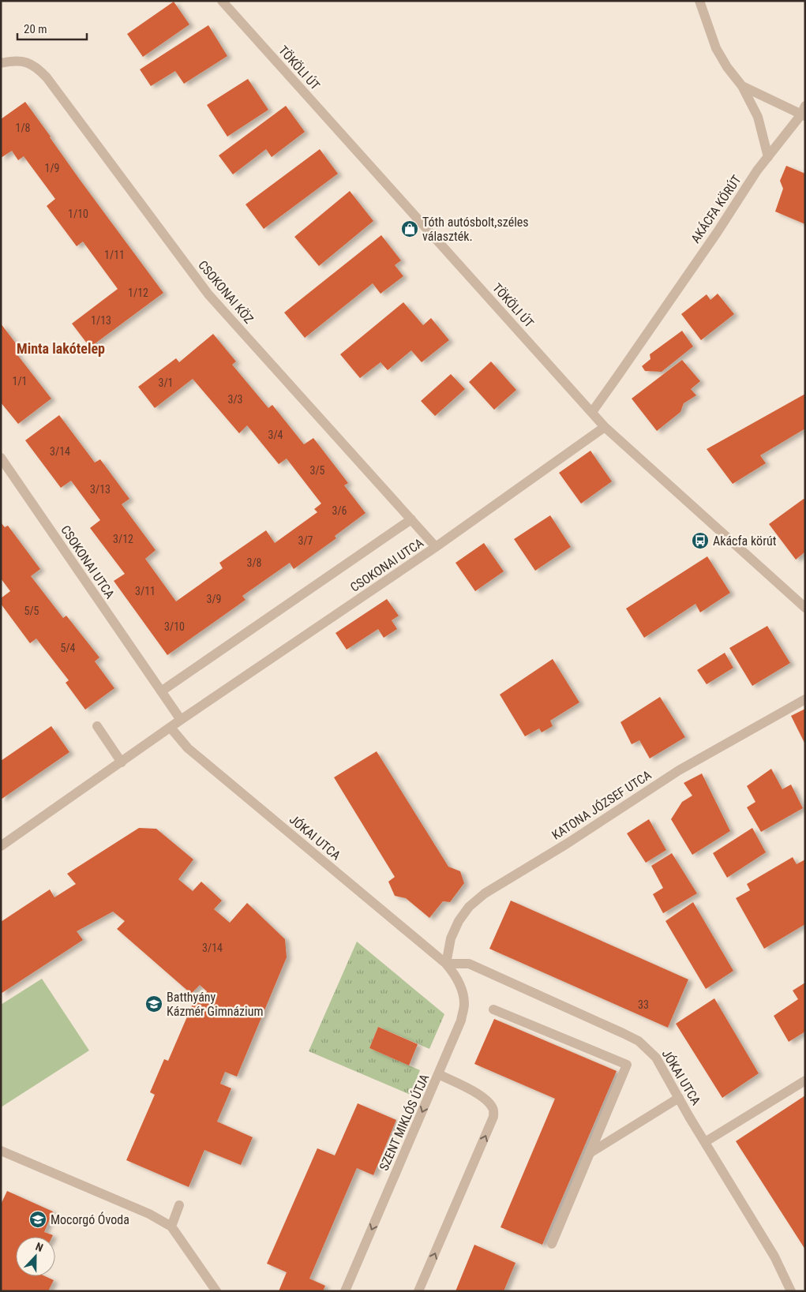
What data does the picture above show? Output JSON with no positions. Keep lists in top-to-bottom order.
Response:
{
  "streets": {
    "street": [
      "TÖKÖLI ÚT",
      "AKÁCFA KÖRÚT",
      "CSOKONAI KÖZ",
      "CSOKONAI UTCA",
      "KATONA JÓZSEF UTCA",
      "JÓKAI UTCA",
      "SZENT MIKLÓS ÚTJA"
    ]
  },
  "crossings": [
    ["TÖKÖLI ÚT", "AKÁCFA KÖRÚT"],
    ["TÖKÖLI ÚT", "CSOKONAI UTCA"],
    ["CSOKONAI KÖZ", "CSOKONAI UTCA"],
    ["CSOKONAI UTCA", "JÓKAI UTCA"],
    ["KATONA JÓZSEF UTCA", "JÓKAI UTCA"],
    ["JÓKAI UTCA", "SZENT MIKLÓS ÚTJA"]
  ],
  "districts": ["Minta lakótelep"],
  "places": {
    "shop": ["Tóth autósbolt,széles választék."],
    "bus stop": ["Akácfa körút"],
    "school or university": ["Batthyány Kázmér Gimnázium", "Mocorgó Óvoda"]
  },
  "house_numbers": [
    "1/8",
    "1/9",
    "1/10",
    "1/11",
    "1/12",
    "1/13",
    "1/1",
    "3/1",
    "3/3",
    "3/4",
    "3/14",
    "3/5",
    "3/13",
    "3/6",
    "3/12",
    "3/7",
    "3/8",
    "3/11",
    "3/9",
    "5/5",
    "3/10",
    "5/4",
    "3/14",
    "33"
  ],
  "scale_bar": "20 m",
  "north": "top"
}
